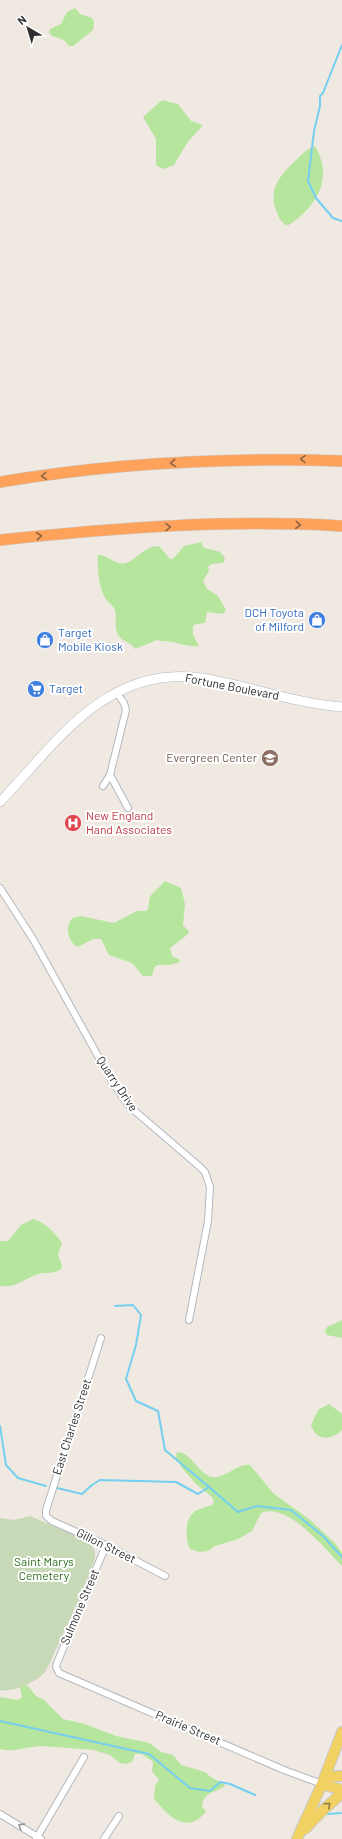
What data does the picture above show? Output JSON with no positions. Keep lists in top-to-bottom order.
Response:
{
  "streets": {
    "main road": ["Fortune Boulevard"],
    "street": [
      "Quarry Drive",
      "East Charles Street",
      "Gillon Street",
      "Sulmone Street",
      "Prairie Street"
    ]
  },
  "crossings": [
    ["East Charles Street", "Gillon Street"],
    ["Gillon Street", "Sulmone Street"],
    ["Sulmone Street", "Prairie Street"]
  ],
  "parks": ["Saint Marys Cemetery"],
  "places": {
    "shop": ["DCH Toyota of Milford", "Target Mobile Kiosk"],
    "supermarket": ["Target"],
    "school or university": ["Evergreen Center"],
    "hospital": ["New England Hand Associates"]
  },
  "north": "top left"
}
